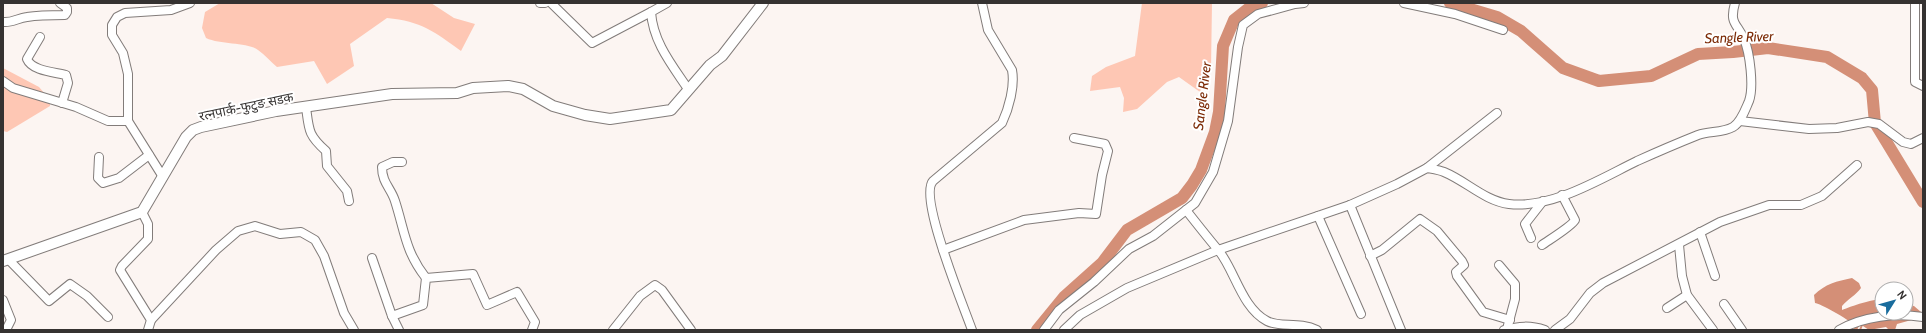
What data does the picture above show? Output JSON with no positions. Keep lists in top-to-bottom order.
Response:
{
  "streets": {
    "street": ["रत्नपार्क-फुटुङ सडक"]
  },
  "water": ["Sangle River"],
  "north": "top right"
}
